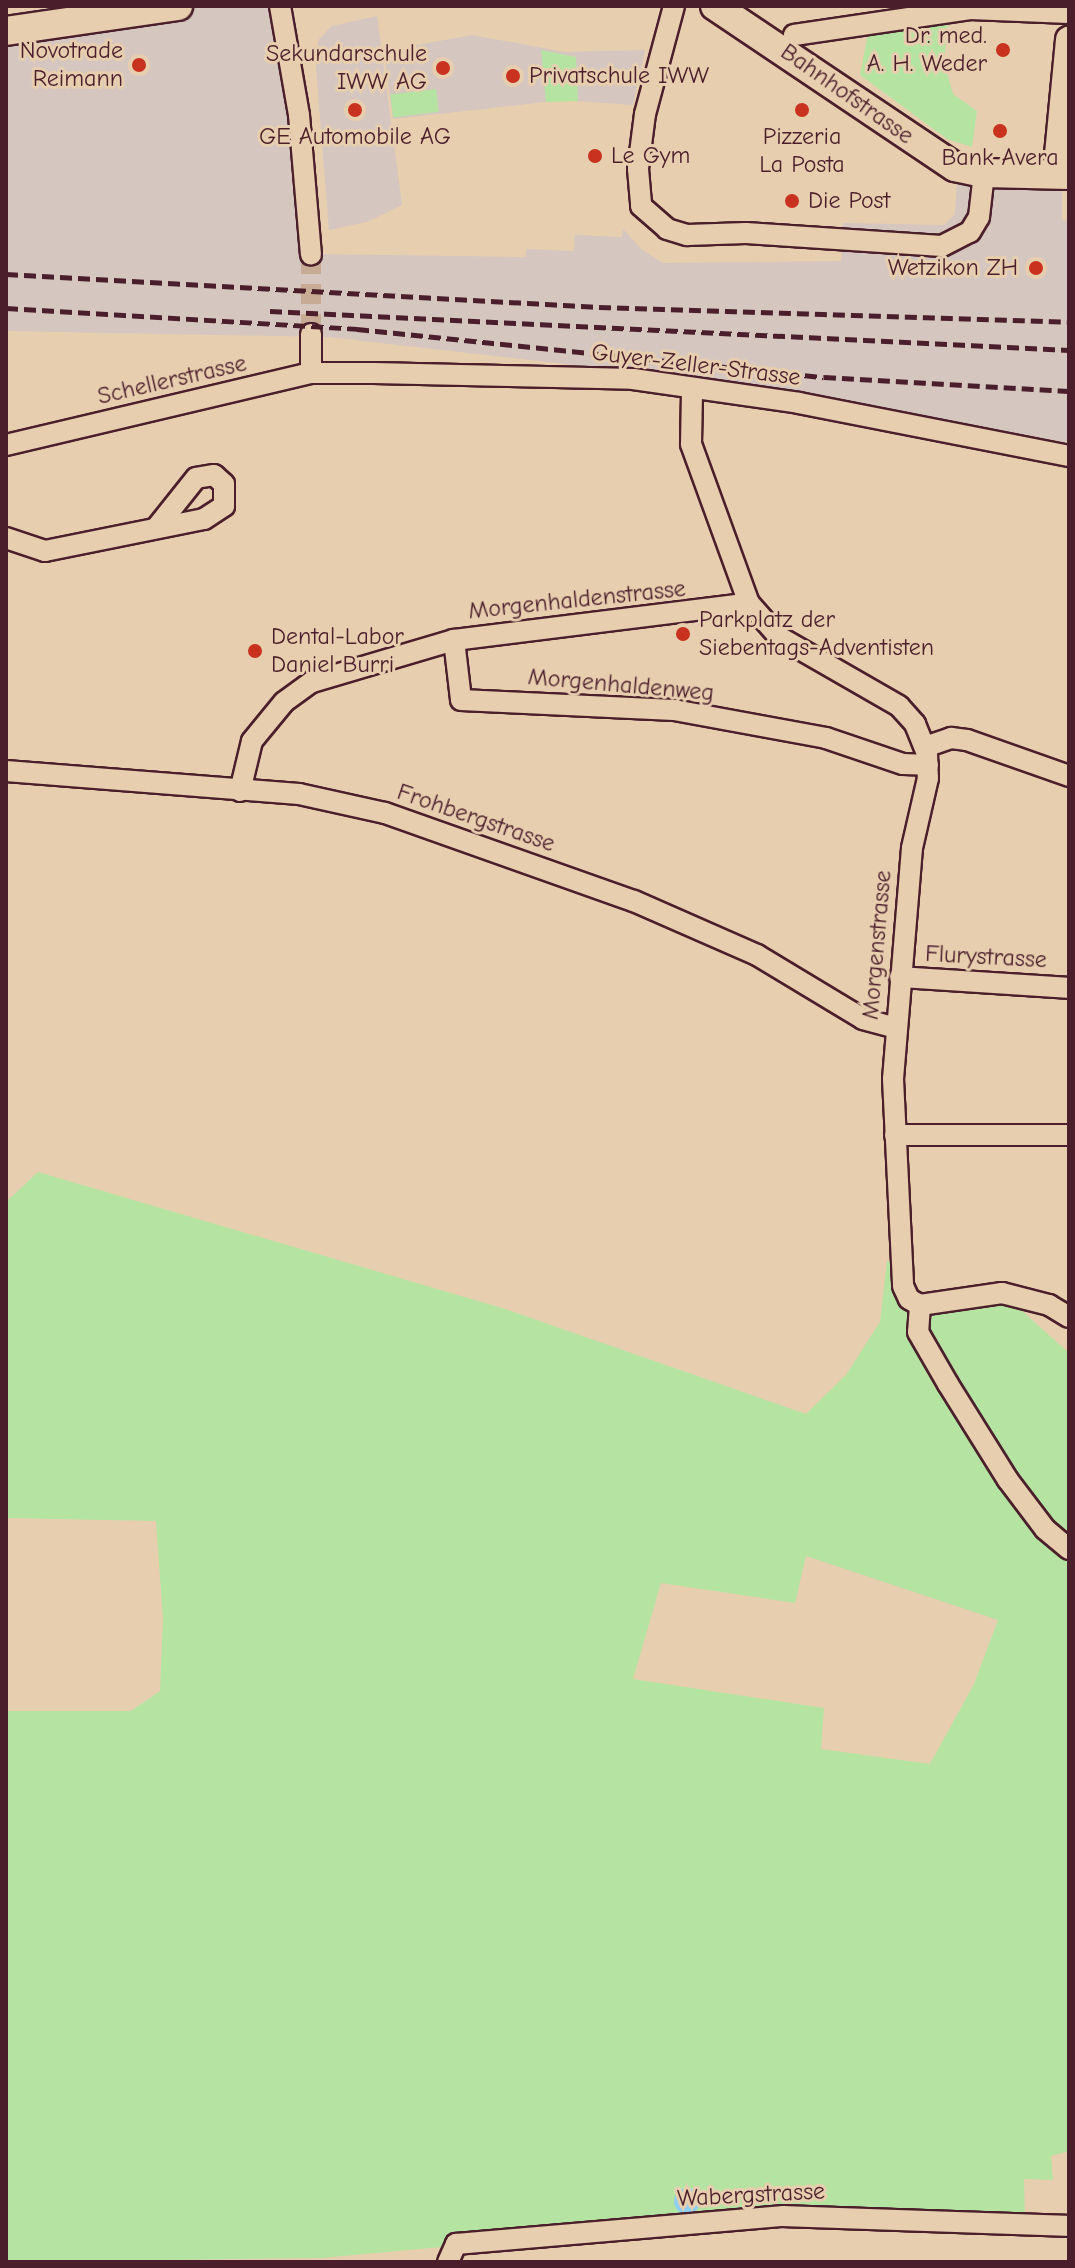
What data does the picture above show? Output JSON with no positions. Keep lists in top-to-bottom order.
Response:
{
  "streets": {
    "main road": ["Bahnhofstrasse"],
    "street": [
      "Guyer-Zeller-Strasse",
      "Schellerstrasse",
      "Morgenhaldenstrasse",
      "Morgenhaldenweg",
      "Frohbergstrasse",
      "Morgenstrasse",
      "Flurystrasse",
      "Wabergstrasse"
    ]
  },
  "crossings": [
    ["Guyer-Zeller-Strasse", "Schellerstrasse"],
    ["Morgenhaldenstrasse", "Morgenhaldenweg"],
    ["Morgenhaldenstrasse", "Frohbergstrasse"],
    ["Morgenhaldenweg", "Morgenstrasse"],
    ["Frohbergstrasse", "Morgenstrasse"],
    ["Morgenstrasse", "Flurystrasse"]
  ],
  "places": [
    "Dr. med. A. H. Weder",
    "Novotrade Reimann",
    "Sekundarschule IWW AG",
    "Privatschule IWW",
    "GE Automobile AG",
    "Pizzeria La Posta",
    "Bank Avera",
    "Le Gym",
    "Die Post",
    "Wetzikon ZH",
    "Parkplatz der Siebentags-Adventisten",
    "Dental-Labor Daniel Burri"
  ]
}
